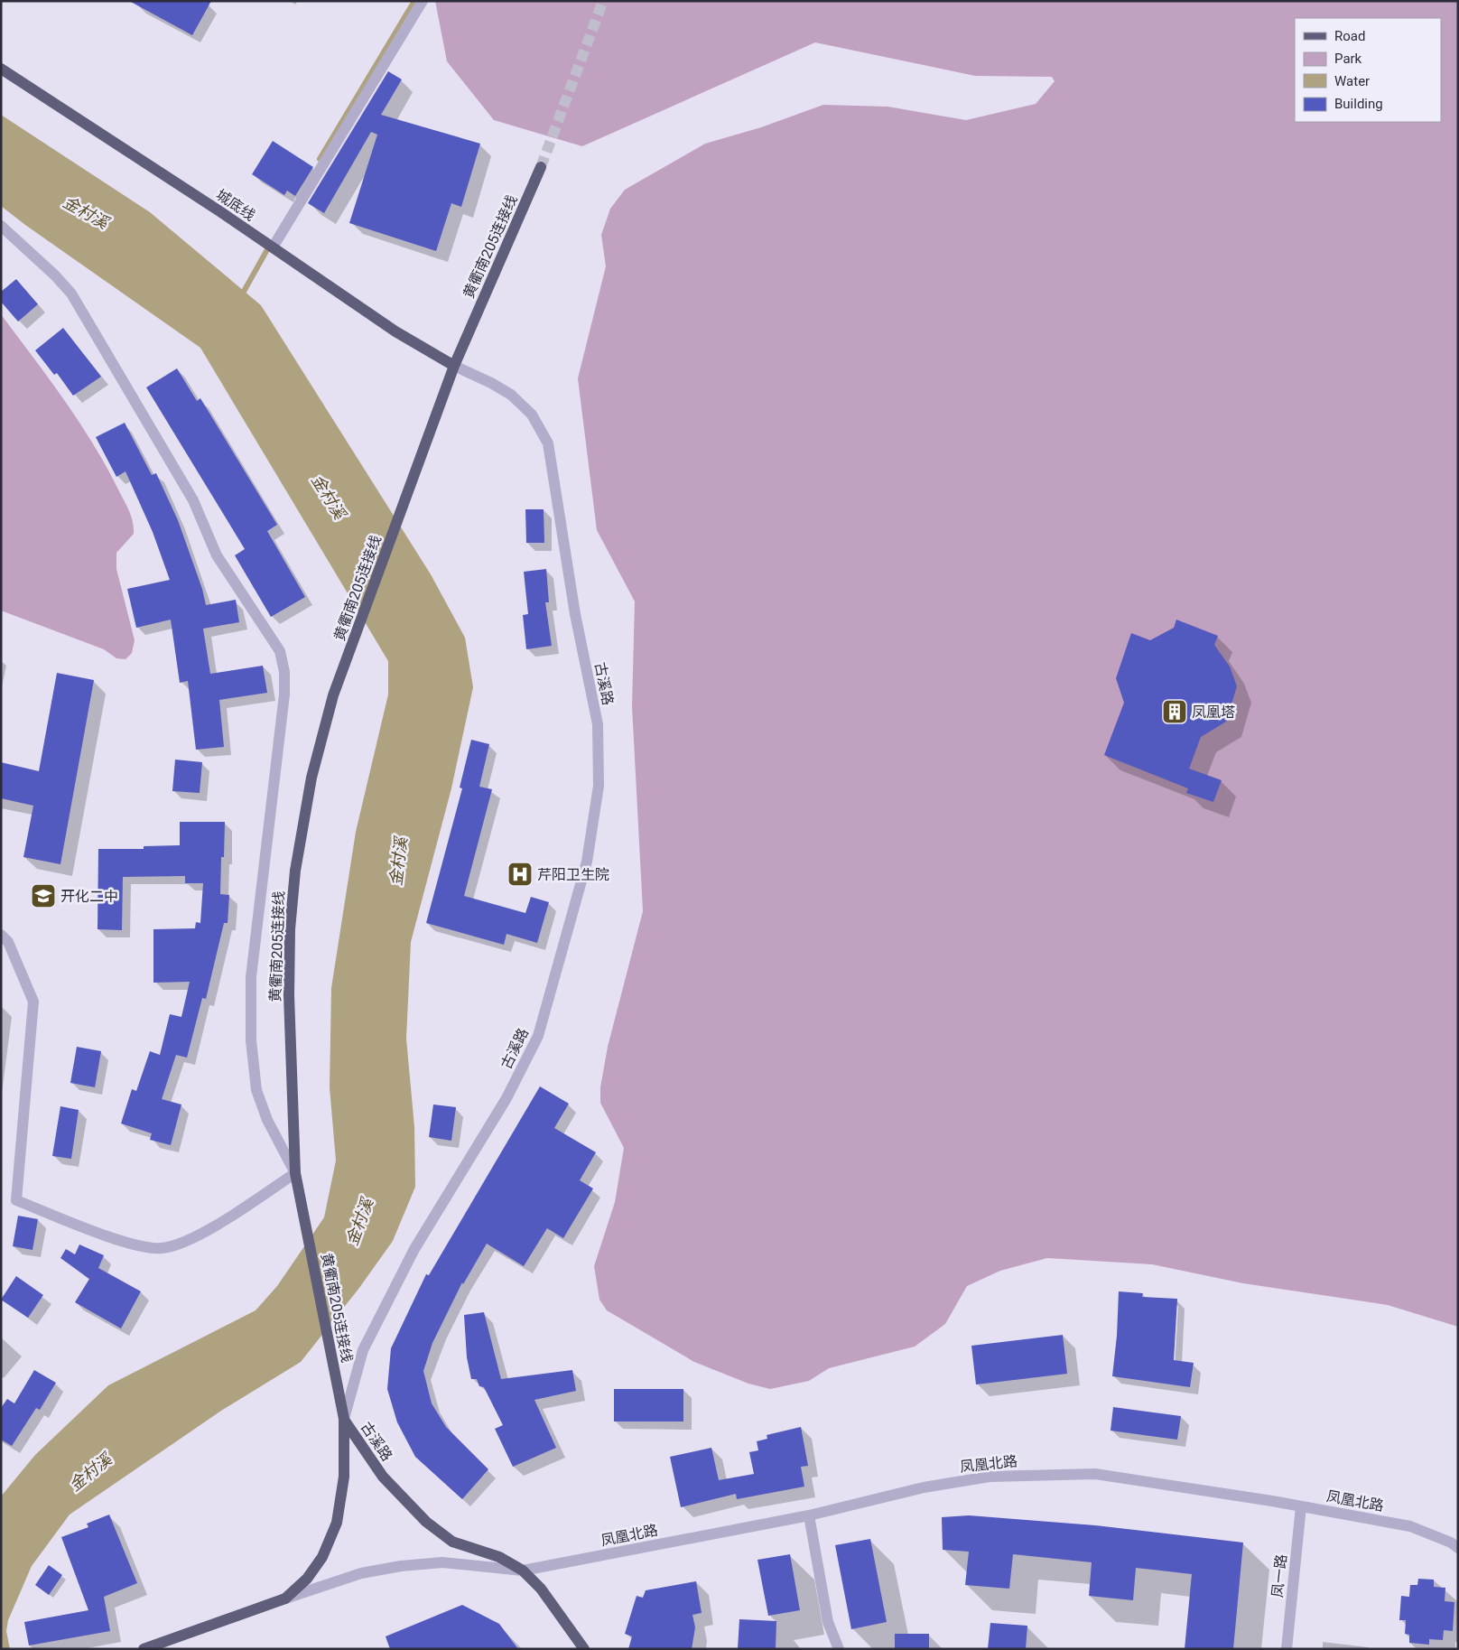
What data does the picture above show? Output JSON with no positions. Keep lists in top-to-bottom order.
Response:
{
  "streets": {
    "main road": ["城底线", "黄衢南205连接线", "古溪路"],
    "street": ["凤凰北路", "凤一路"]
  },
  "crossings": [
    ["城底线", "黄衢南205连接线"],
    ["城底线", "古溪路"],
    ["黄衢南205连接线", "古溪路"],
    ["黄衢南205连接线", "凤凰北路"],
    ["古溪路", "凤凰北路"],
    ["凤凰北路", "凤一路"]
  ],
  "water": ["金村溪"],
  "places": {
    "building": ["凤凰塔"],
    "hospital": ["芹阳卫生院"],
    "school or university": ["开化二中"]
  },
  "legend": [
    "Road",
    "Park",
    "Water",
    "Building"
  ]
}
